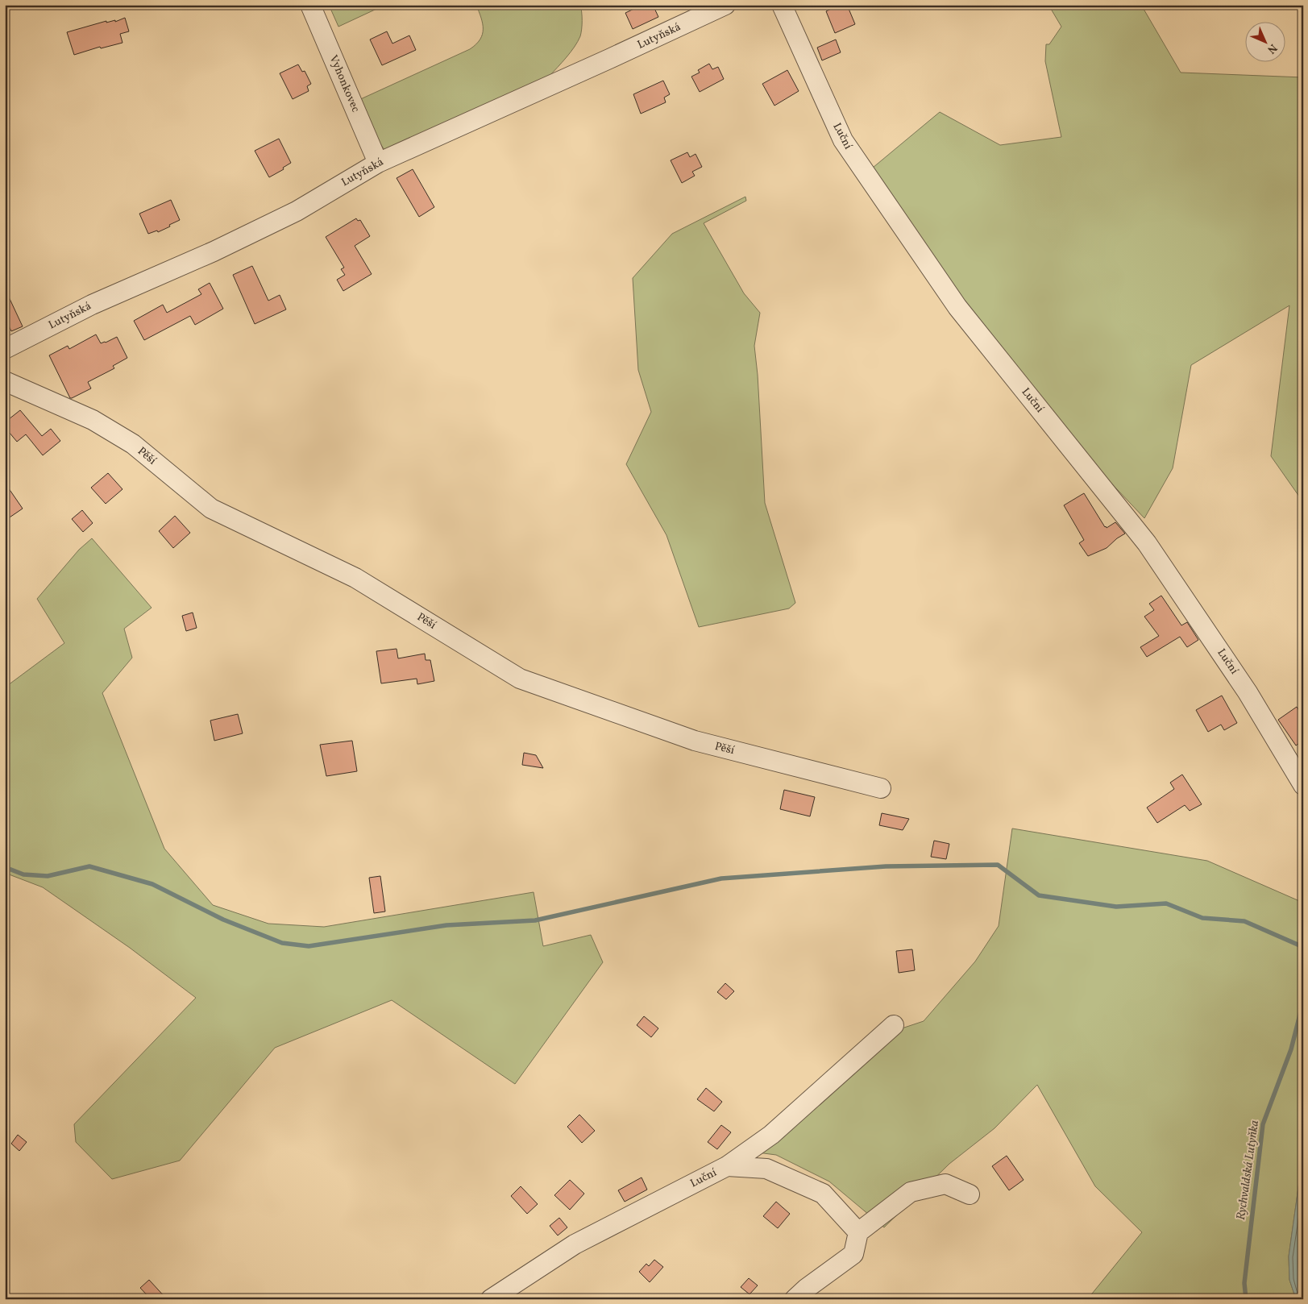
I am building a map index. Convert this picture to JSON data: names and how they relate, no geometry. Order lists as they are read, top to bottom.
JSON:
{
  "streets": {
    "street": [
      "Lutyňská",
      "Vyhonkovec",
      "Luční",
      "Pěší"
    ]
  },
  "crossings": [
    ["Lutyňská", "Vyhonkovec"]
  ],
  "water": ["Rychvaldská Lutyňka"],
  "north": "bottom right"
}
